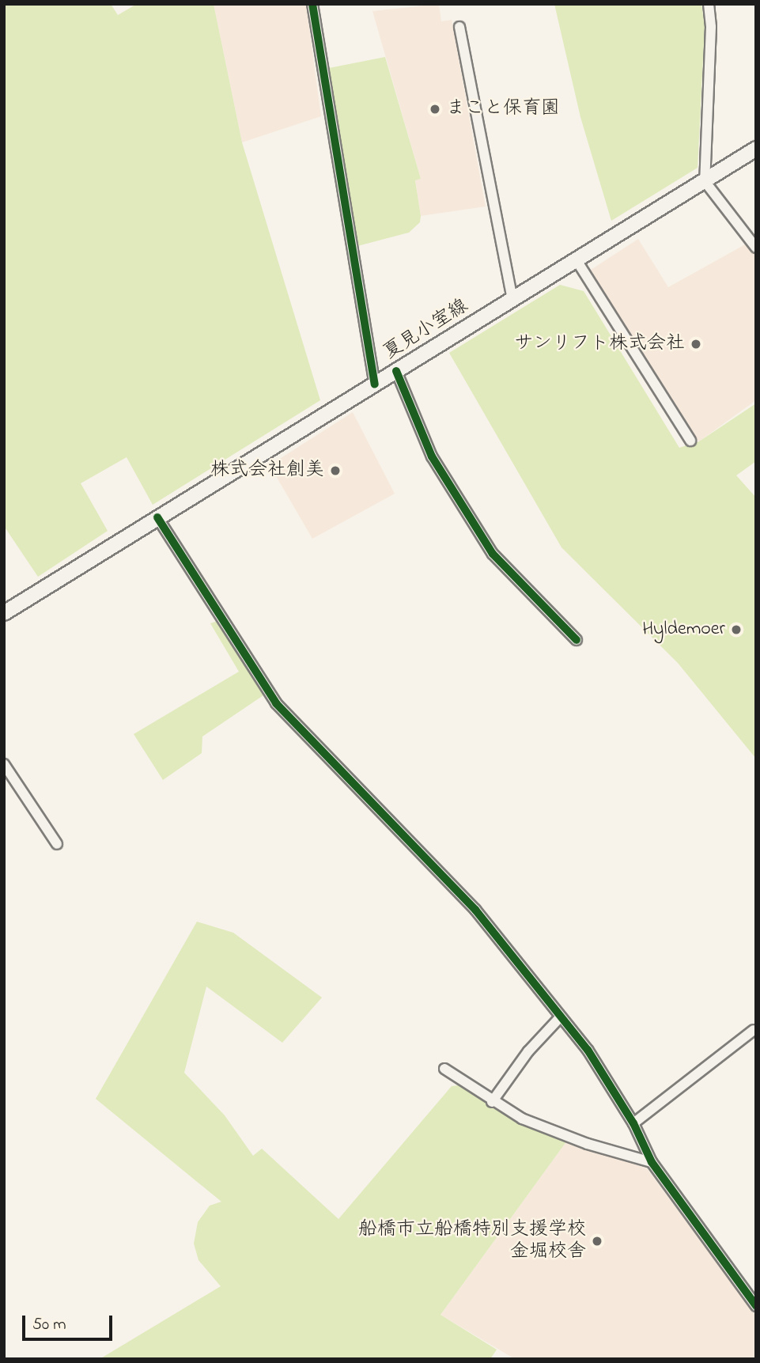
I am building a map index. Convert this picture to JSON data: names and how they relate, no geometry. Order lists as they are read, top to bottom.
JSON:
{
  "streets": {
    "main road": ["夏見小室線"]
  },
  "places": [
    "まこと保育園",
    "サンリフト株式会社",
    "株式会社創美",
    "Hyldemoer",
    "船橋市立船橋特別支援学校 金堀校舎"
  ],
  "scale_bar": "50 m"
}
